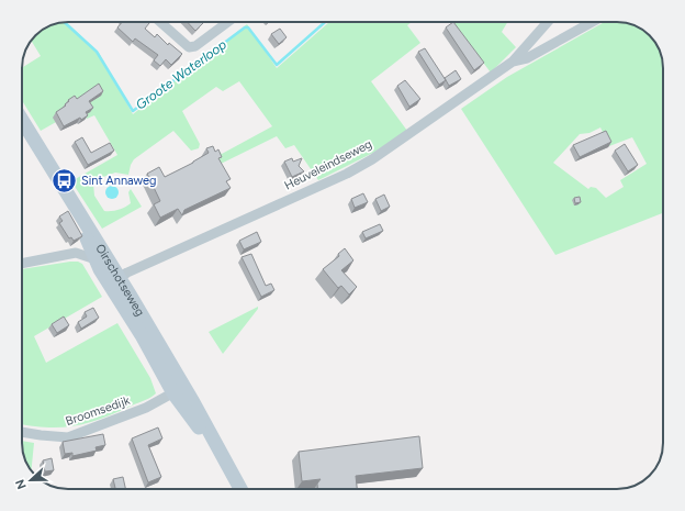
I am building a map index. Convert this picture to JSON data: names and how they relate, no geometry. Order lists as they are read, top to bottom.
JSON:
{
  "streets": {
    "main road": ["Oirschotseweg"],
    "street": ["Heuveleindseweg", "Broomsedijk"]
  },
  "crossings": [
    ["Heuveleindseweg", "Oirschotseweg"],
    ["Oirschotseweg", "Broomsedijk"]
  ],
  "water": ["Groote Waterloop"],
  "places": {
    "bus stop": ["Sint Annaweg"]
  },
  "north": "left"
}
